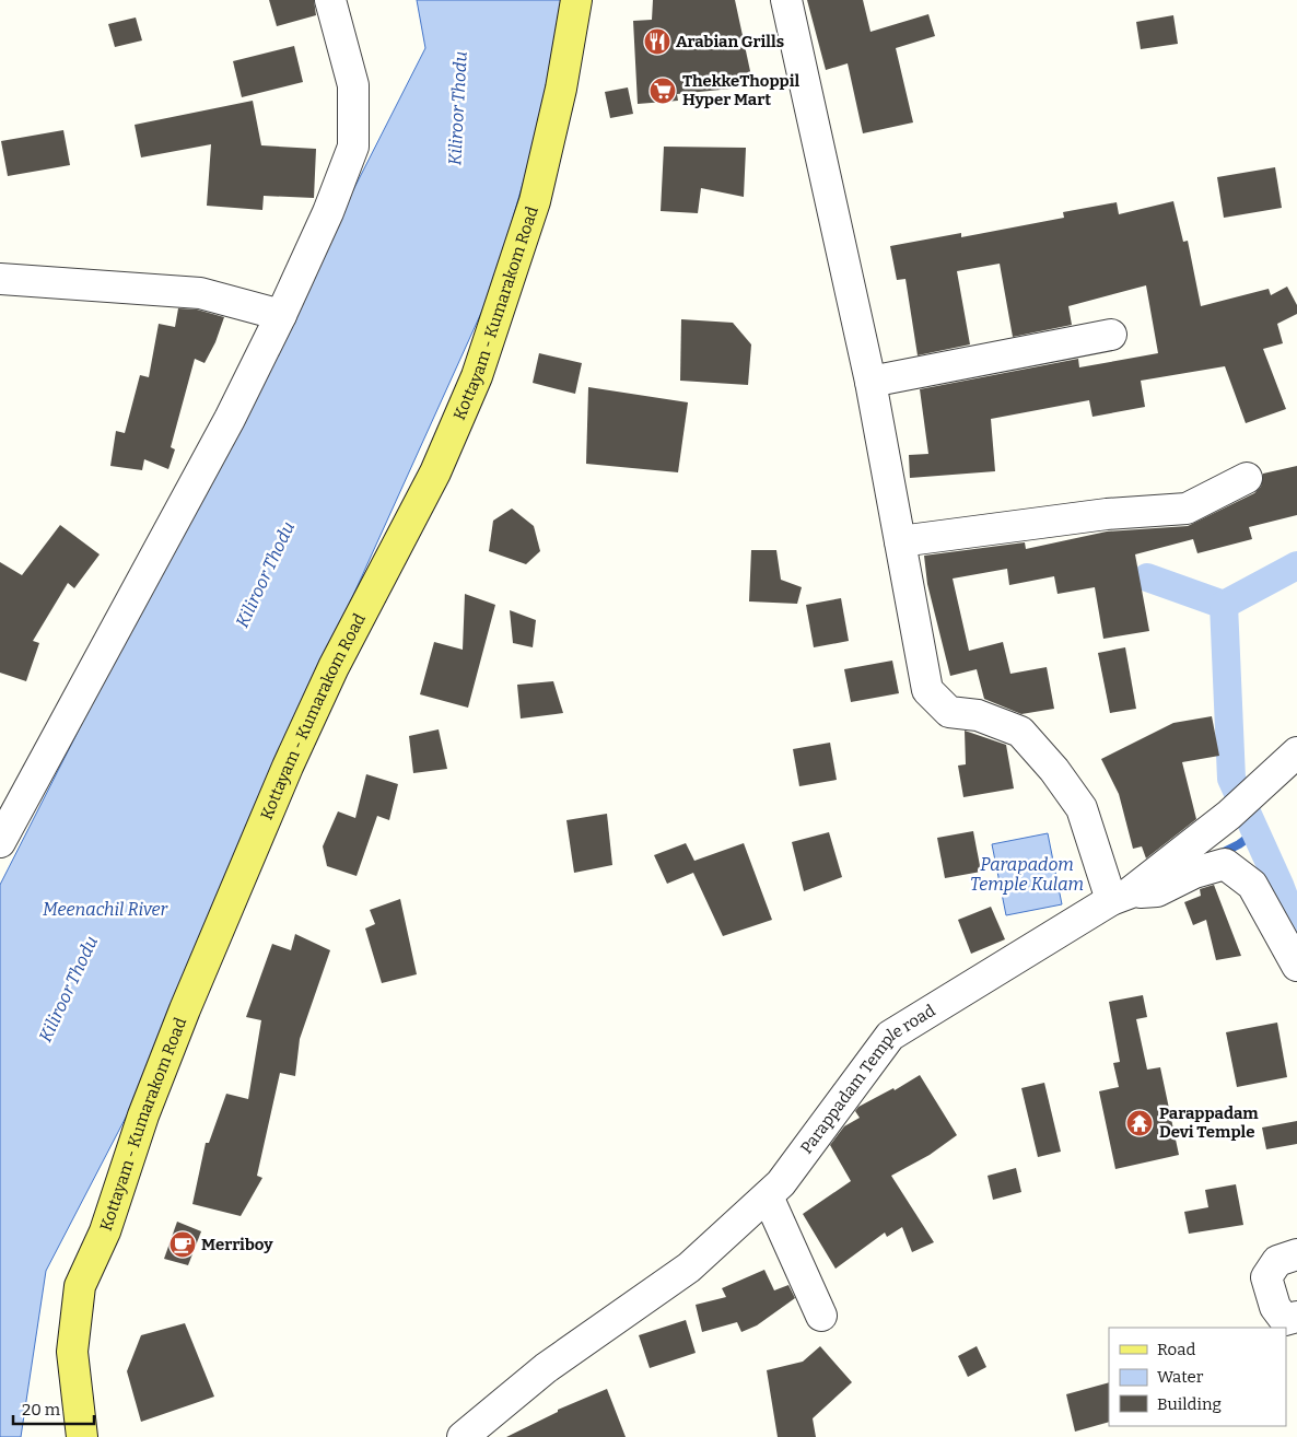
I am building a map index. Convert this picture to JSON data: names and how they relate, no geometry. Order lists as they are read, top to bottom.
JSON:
{
  "streets": {
    "main road": ["Kottayam - Kumarakom Road"],
    "street": ["Parappadam Temple road"]
  },
  "water": ["Kiliroor Thodu", "Parapadom Temple Kulam", "Meenachil River"],
  "places": {
    "restaurant": ["Arabian Grills"],
    "supermarket": ["ThekkeThoppil Hyper Mart"],
    "temple": ["Parappadam Devi Temple"],
    "cafe": ["Merriboy"]
  },
  "legend": ["Road", "Water", "Building"],
  "scale_bar": "20 m"
}
